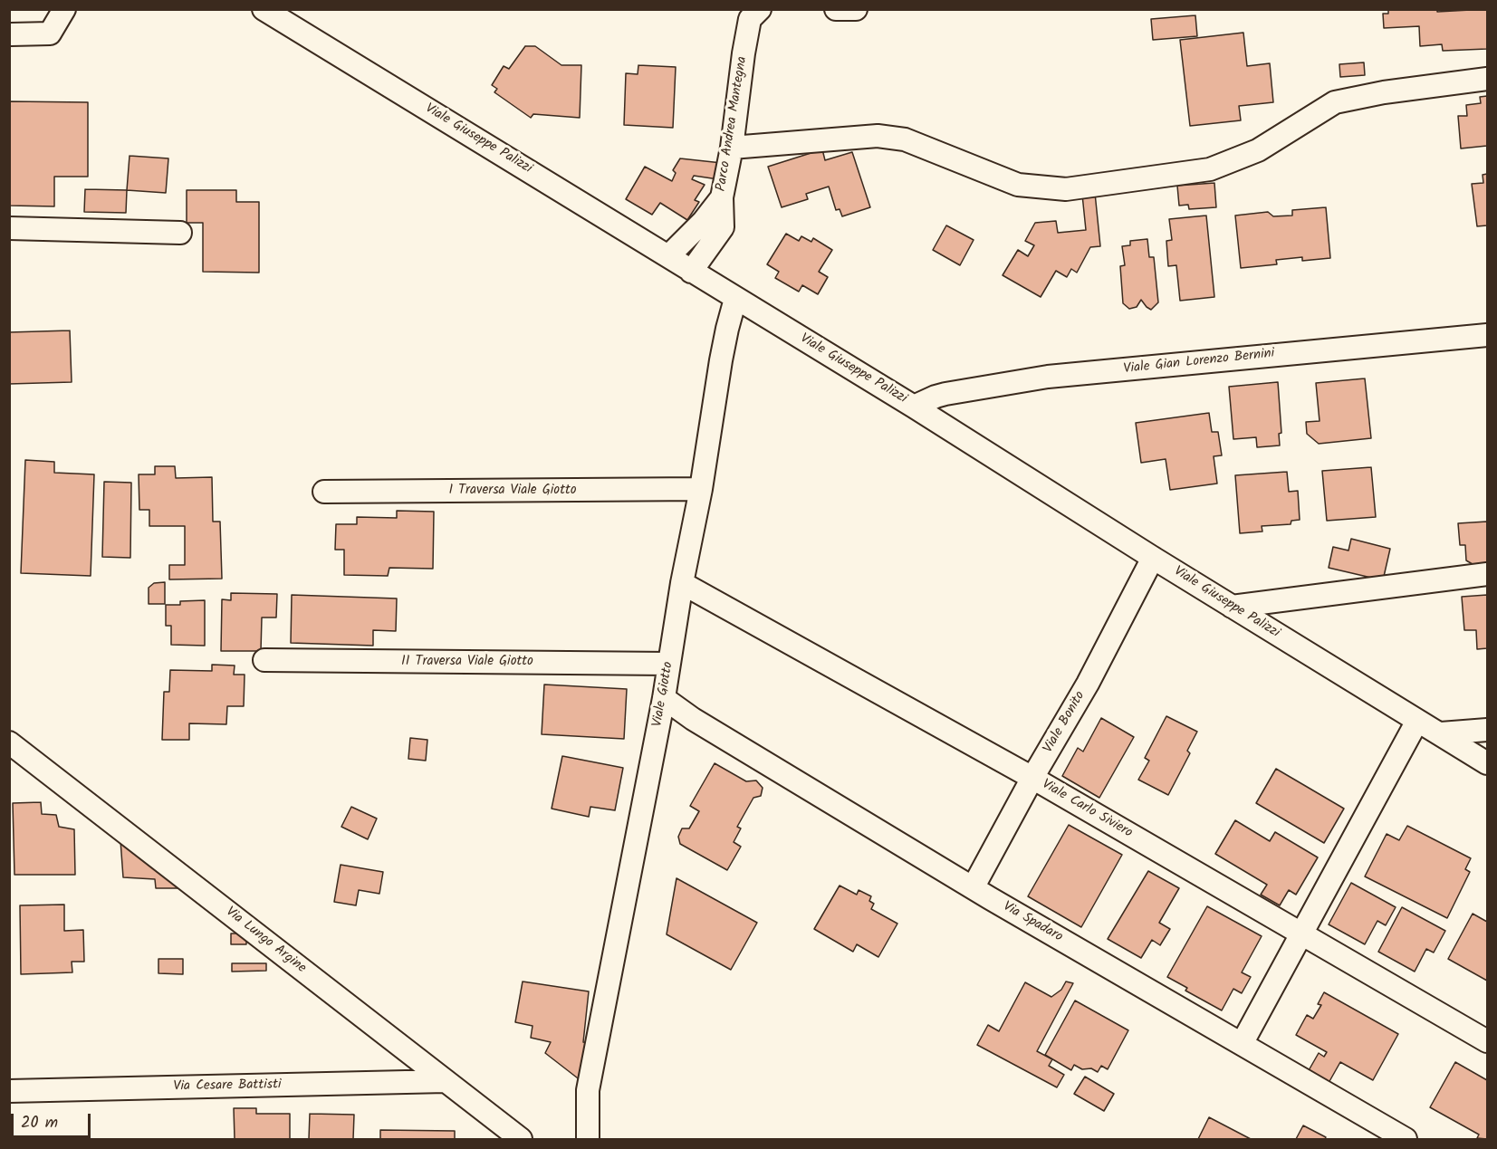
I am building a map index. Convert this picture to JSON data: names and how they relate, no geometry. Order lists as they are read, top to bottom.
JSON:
{
  "streets": {
    "street": [
      "Parco Andrea Mantegna",
      "Viale Giuseppe Palizzi",
      "Viale Gian Lorenzo Bernini",
      "I Traversa Viale Giotto",
      "II Traversa Viale Giotto",
      "Viale Giotto",
      "Viale Bonito",
      "Viale Carlo Siviero",
      "Via Spadaro",
      "Via Lungo Argine",
      "Via Cesare Battisti"
    ]
  },
  "crossings": [
    ["Parco Andrea Mantegna", "Viale Giuseppe Palizzi"],
    ["Viale Giuseppe Palizzi", "Viale Gian Lorenzo Bernini"],
    ["Viale Giuseppe Palizzi", "Viale Giotto"],
    ["Viale Giuseppe Palizzi", "Viale Bonito"],
    ["I Traversa Viale Giotto", "Viale Giotto"],
    ["II Traversa Viale Giotto", "Viale Giotto"],
    ["Viale Giotto", "Viale Carlo Siviero"],
    ["Viale Giotto", "Via Spadaro"],
    ["Viale Bonito", "Viale Carlo Siviero"],
    ["Viale Bonito", "Via Spadaro"],
    ["Via Lungo Argine", "Via Cesare Battisti"]
  ],
  "scale_bar": "20 m"
}
